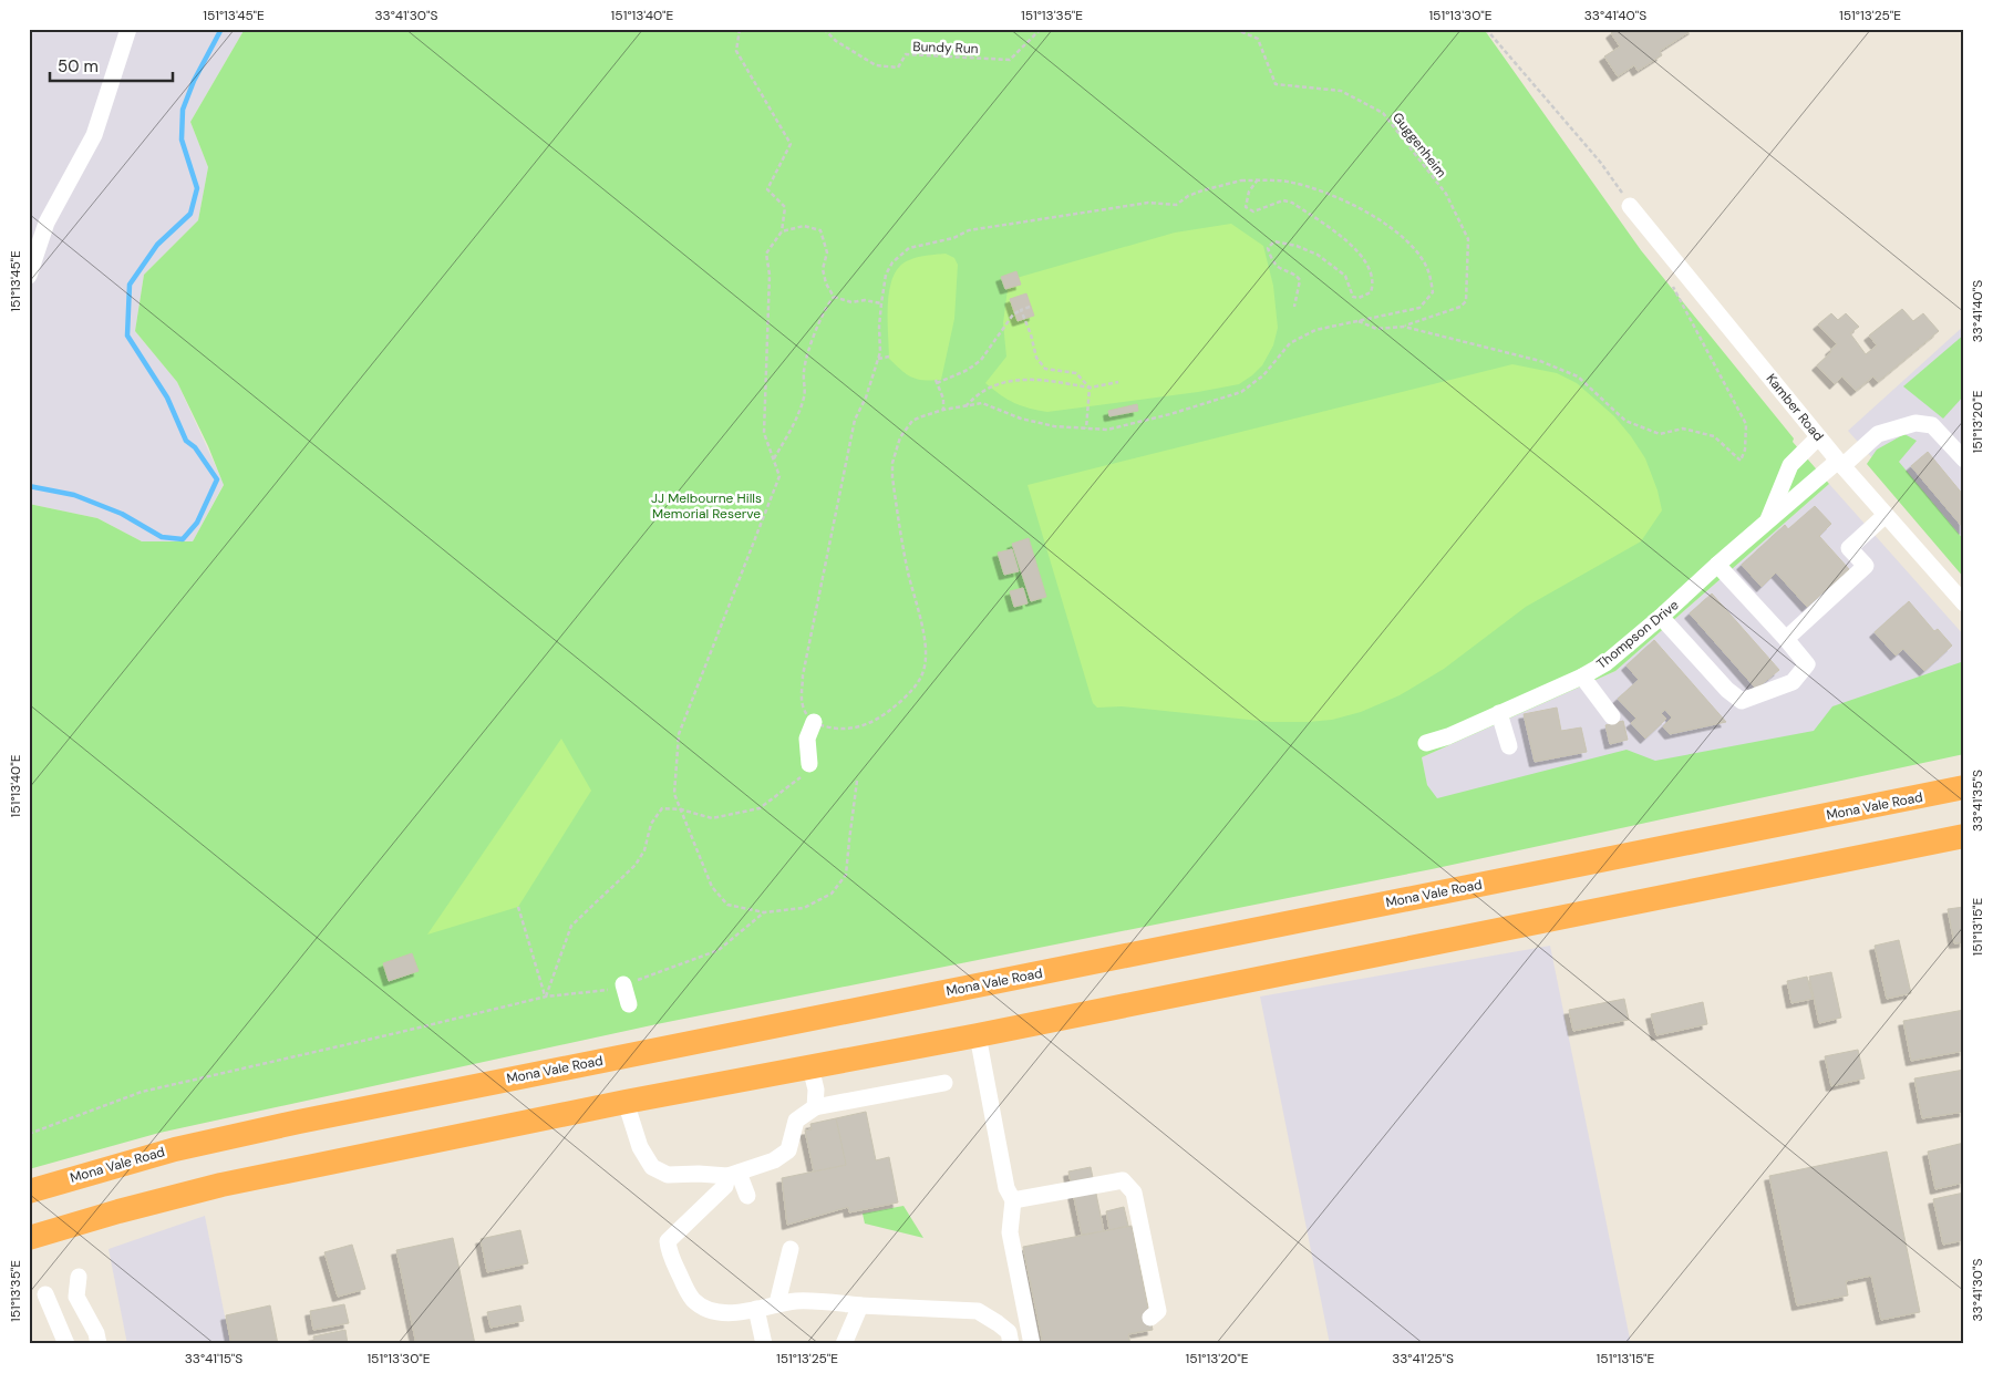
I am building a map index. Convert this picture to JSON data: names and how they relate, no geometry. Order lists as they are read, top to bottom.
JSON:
{
  "streets": {
    "highway": ["Mona Vale Road"],
    "street": ["Kamber Road", "Thompson Drive"],
    "path": ["Bundy Run", "Guggenheim"]
  },
  "crossings": [
    ["Kamber Road", "Thompson Drive"]
  ],
  "parks": ["JJ Melbourne Hills Memorial Reserve"],
  "scale_bar": "50 m",
  "coordinates": [
    "151°13'45\"E",
    "33°41'30\"S",
    "151°13'40\"E",
    "151°13'35\"E",
    "151°13'30\"E",
    "33°41'40\"S",
    "151°13'25\"E",
    "151°13'20\"E",
    "33°41'35\"S",
    "151°13'15\"E",
    "33°41'15\"S",
    "33°41'25\"S"
  ]
}
